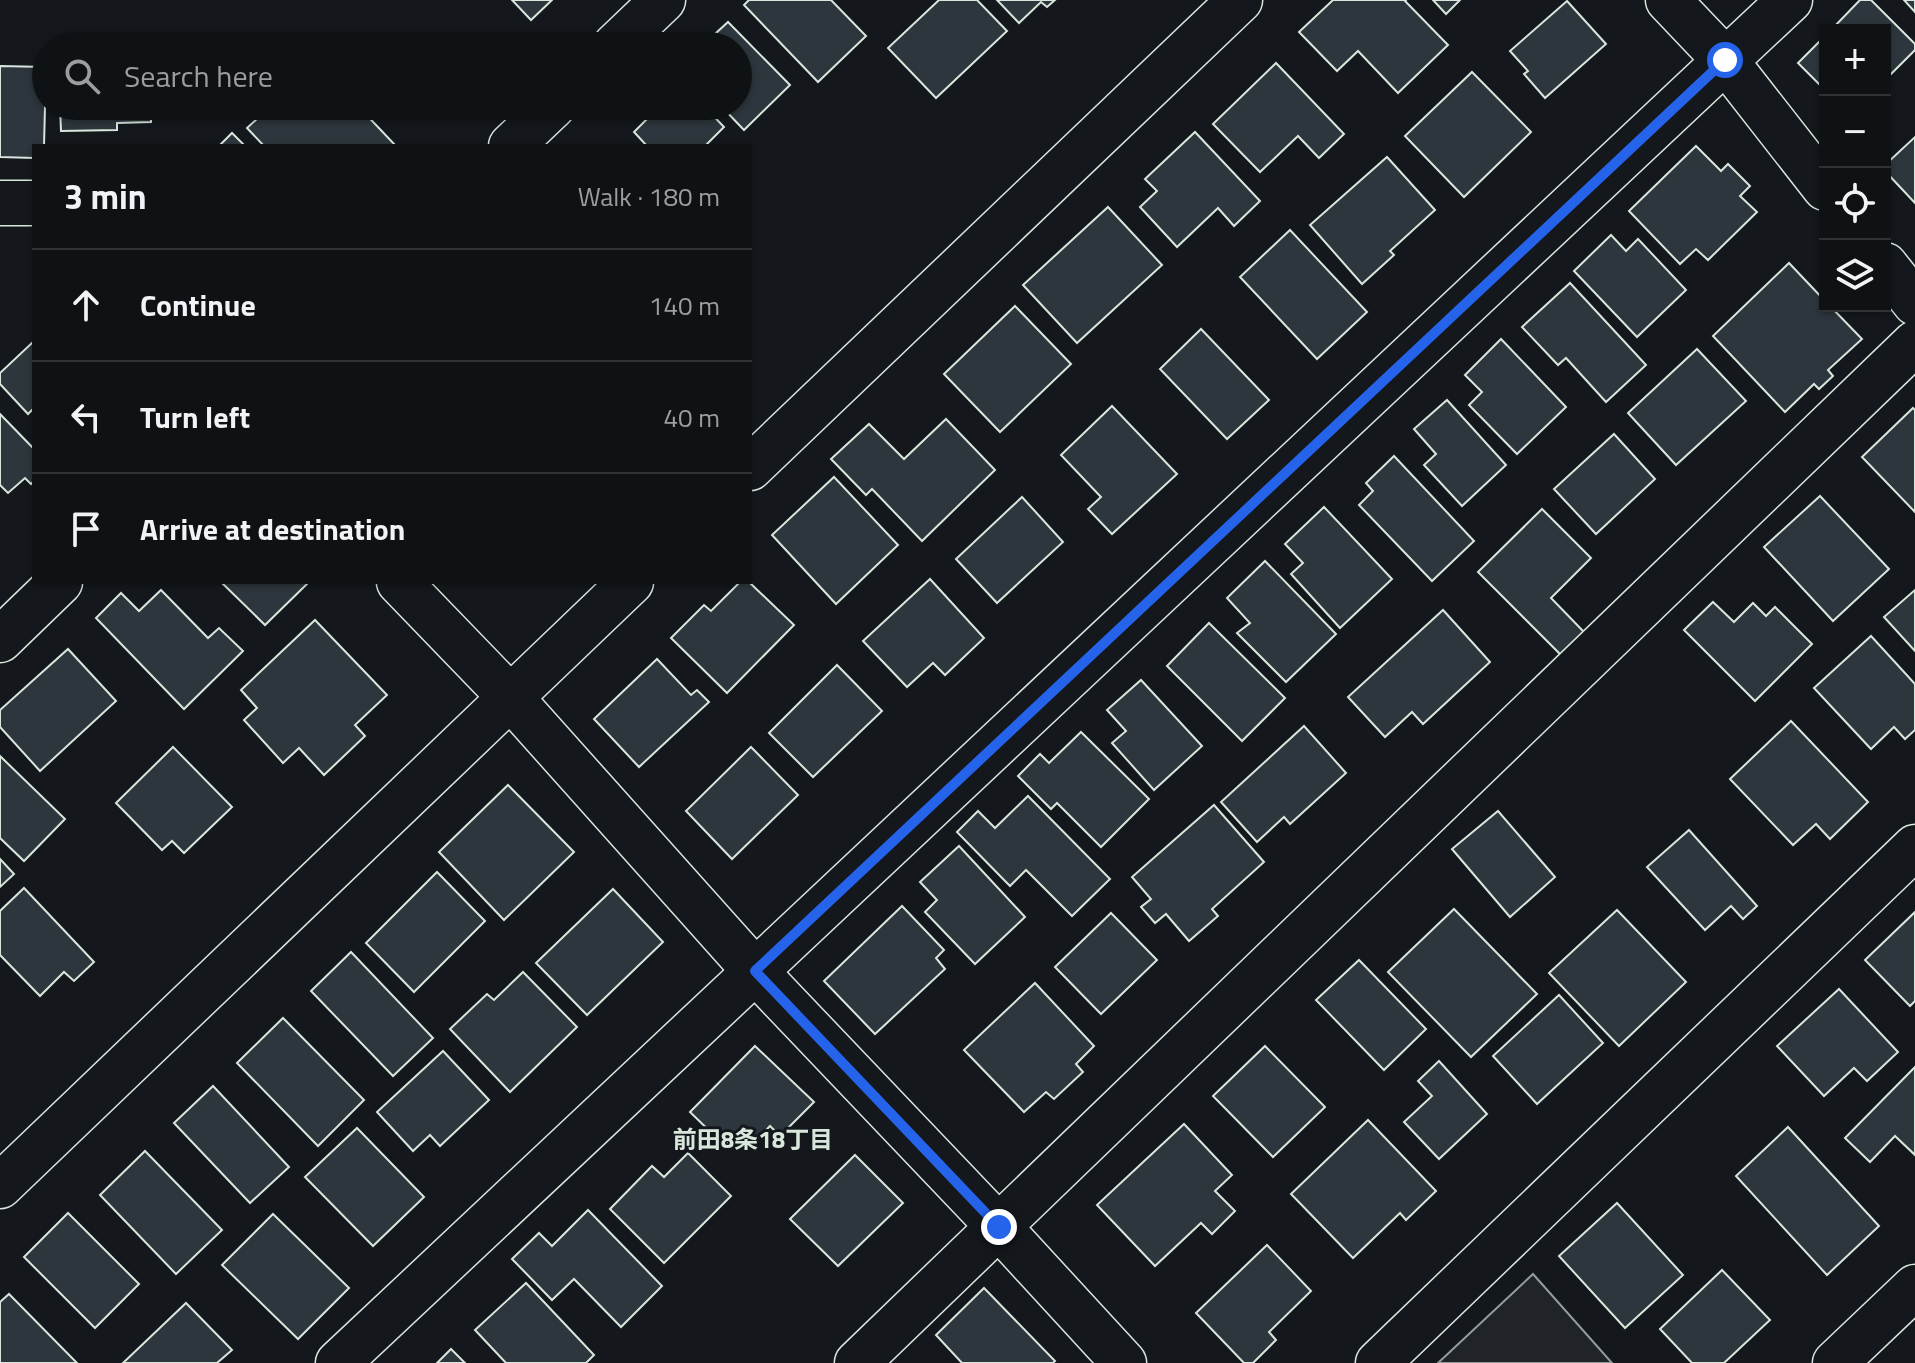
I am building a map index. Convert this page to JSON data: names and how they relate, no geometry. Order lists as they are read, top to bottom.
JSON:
{
  "districts": ["前田8条18丁目"],
  "page": {
    "map_buttons": ["+", "−"],
    "search": "Search here",
    "heading": ["3 min", "Walk · 180 m"],
    "list": [
      ["Continue", "140 m"],
      ["Turn left", "40 m"],
      "Arrive at destination"
    ]
  }
}
